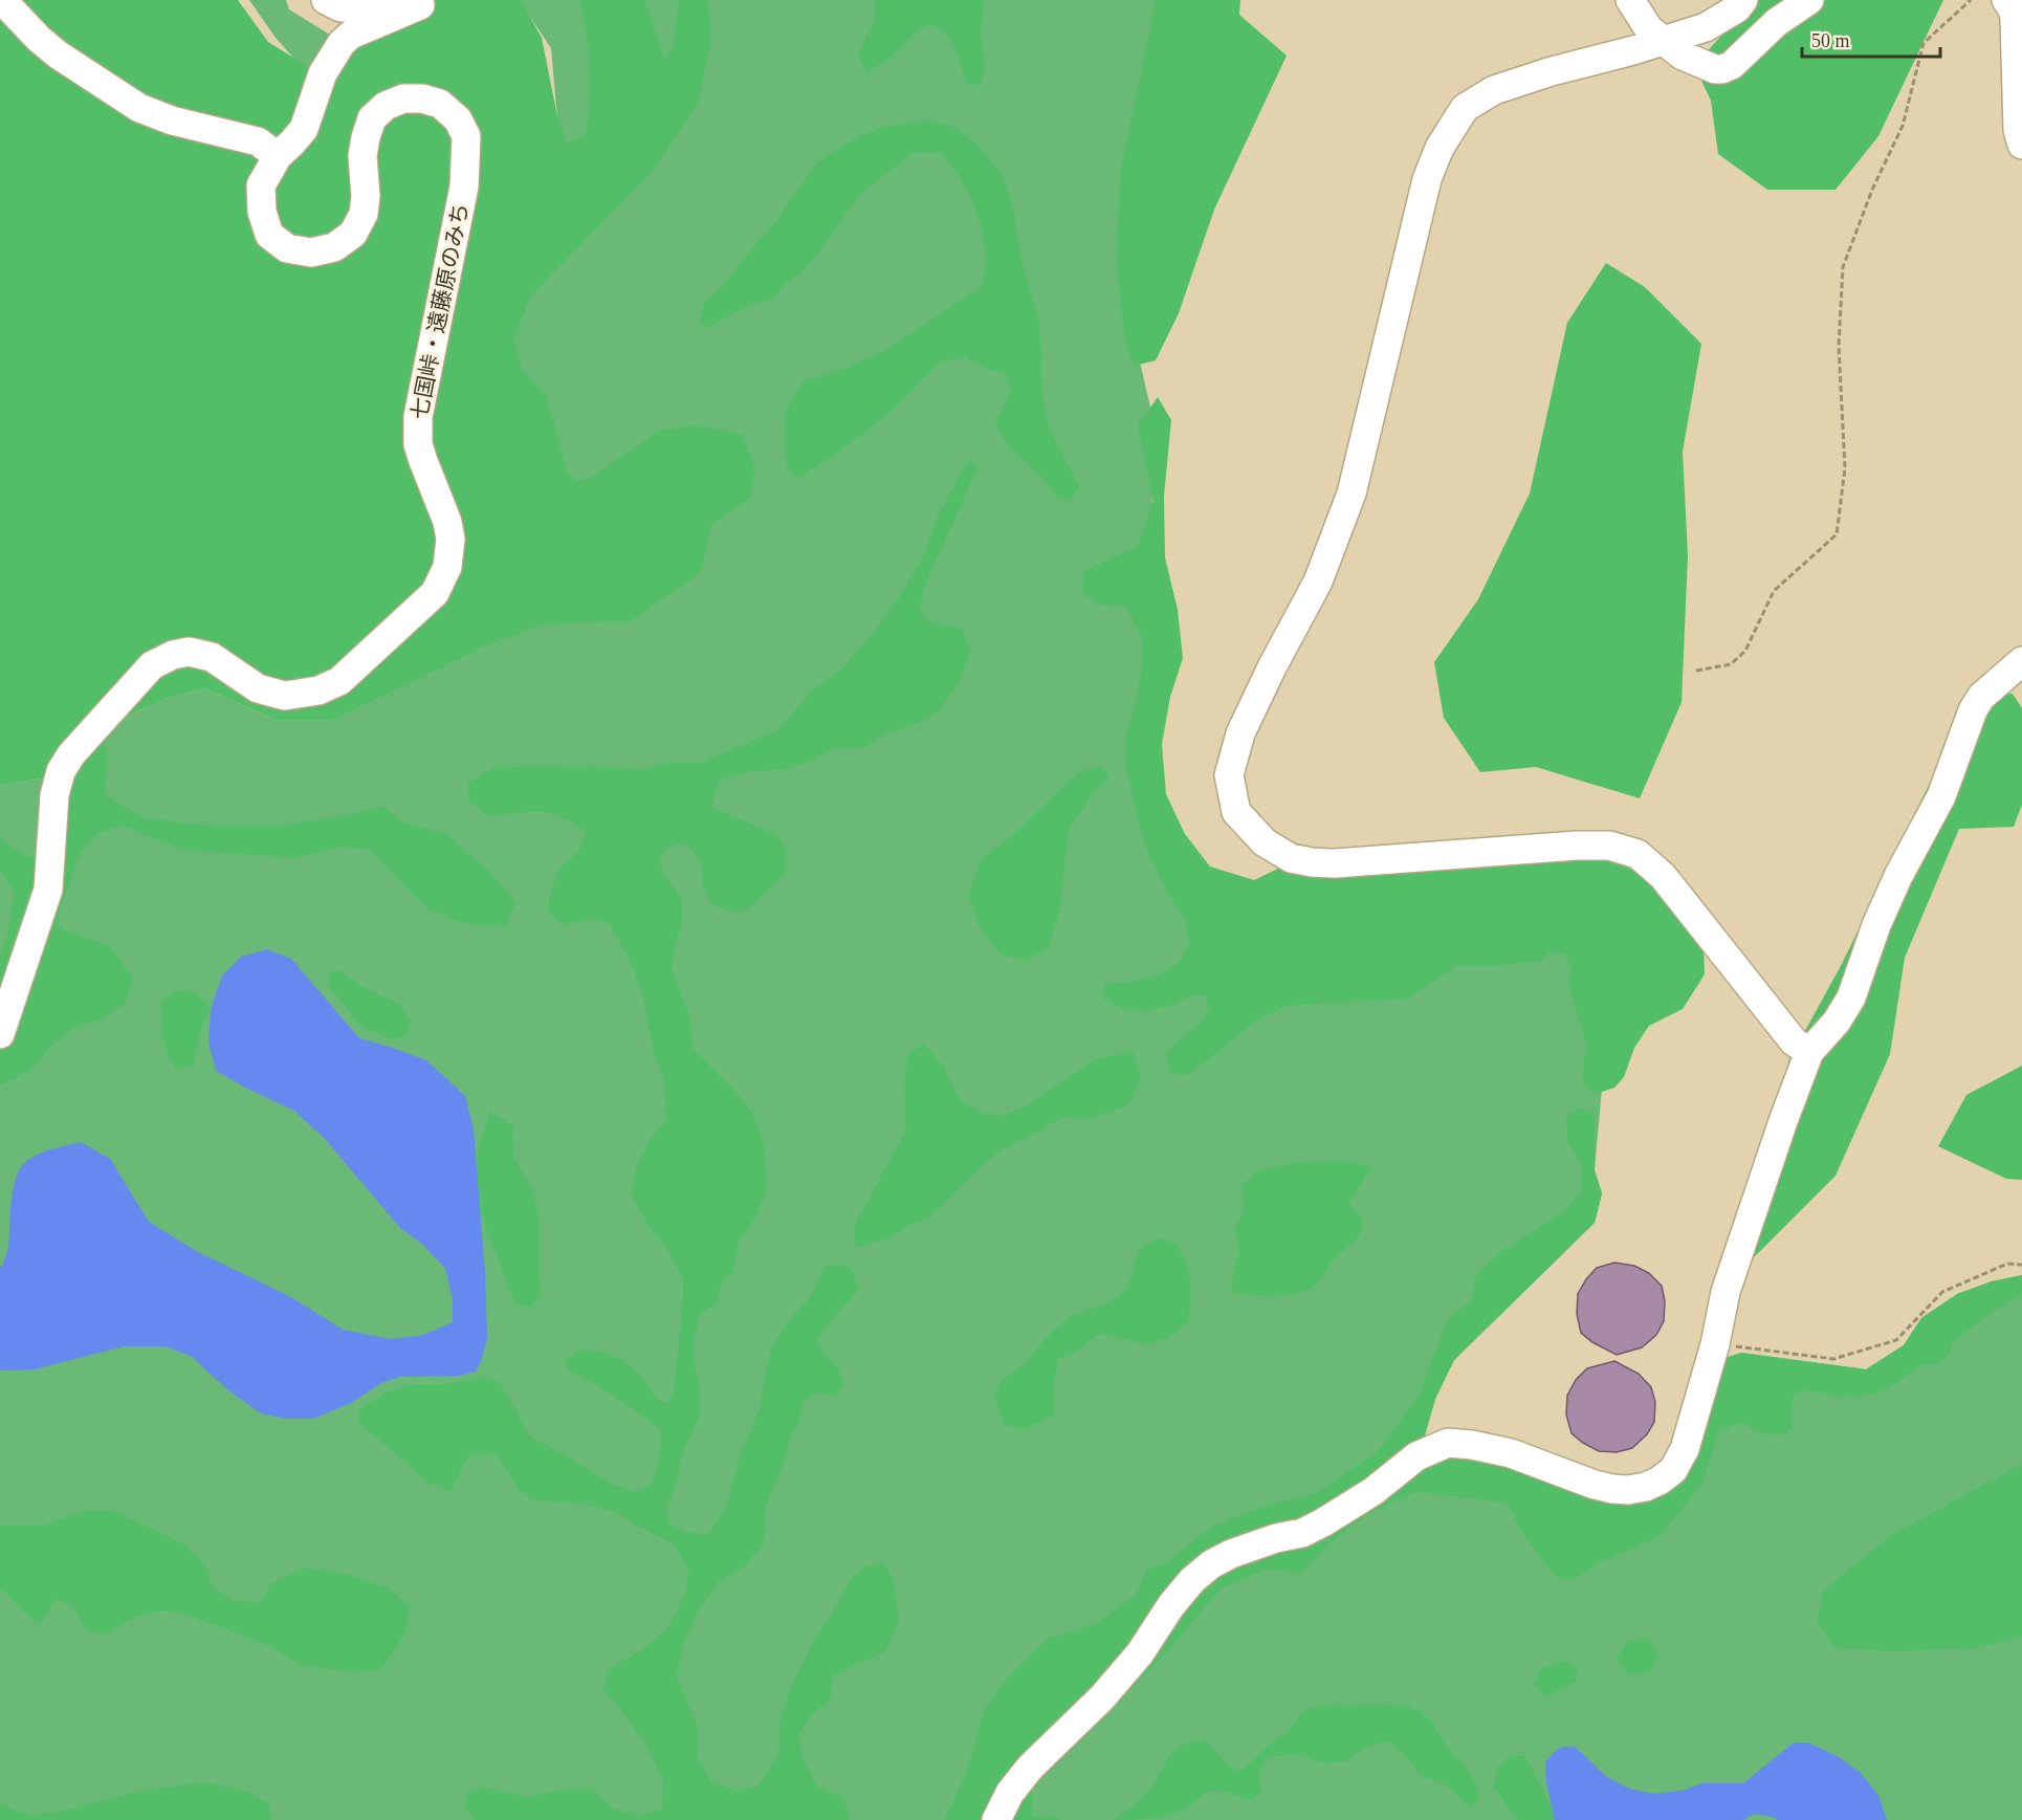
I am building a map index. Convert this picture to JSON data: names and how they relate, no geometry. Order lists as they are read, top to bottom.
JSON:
{
  "streets": {
    "street": ["七国峠・遠藤原のみち"]
  },
  "scale_bar": "50 m"
}
